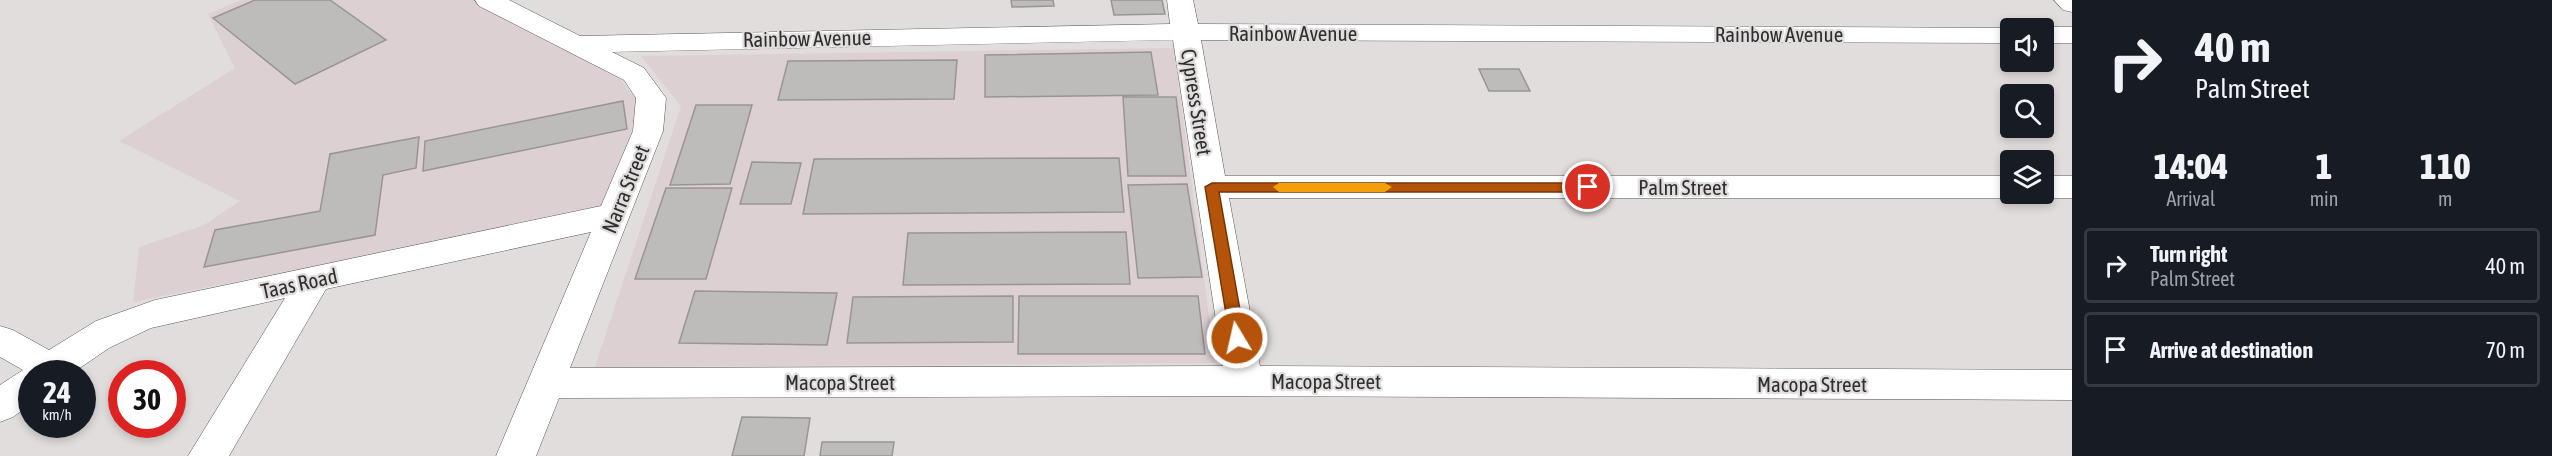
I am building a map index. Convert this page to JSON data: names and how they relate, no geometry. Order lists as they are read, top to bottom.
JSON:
{
  "streets": {
    "street": [
      "Rainbow Avenue",
      "Cypress Street",
      "Palm Street",
      "Narra Street",
      "Taas Road",
      "Macopa Street"
    ]
  },
  "crossings": [
    ["Rainbow Avenue", "Cypress Street"],
    ["Rainbow Avenue", "Narra Street"],
    ["Cypress Street", "Palm Street"],
    ["Cypress Street", "Macopa Street"],
    ["Narra Street", "Taas Road"],
    ["Narra Street", "Macopa Street"]
  ],
  "page": {
    "turn": ["40 m", "Palm Street"],
    "eta": [
      "14:04",
      "Arrival",
      "1",
      "min",
      "110",
      "m"
    ],
    "list": [
      {
        "name": "Turn right",
        "note": "Palm Street",
        "value": "40 m"
      },
      {
        "name": "Arrive at destination",
        "value": "70 m"
      }
    ],
    "speed": "24 km/h",
    "limit": "30"
  }
}
